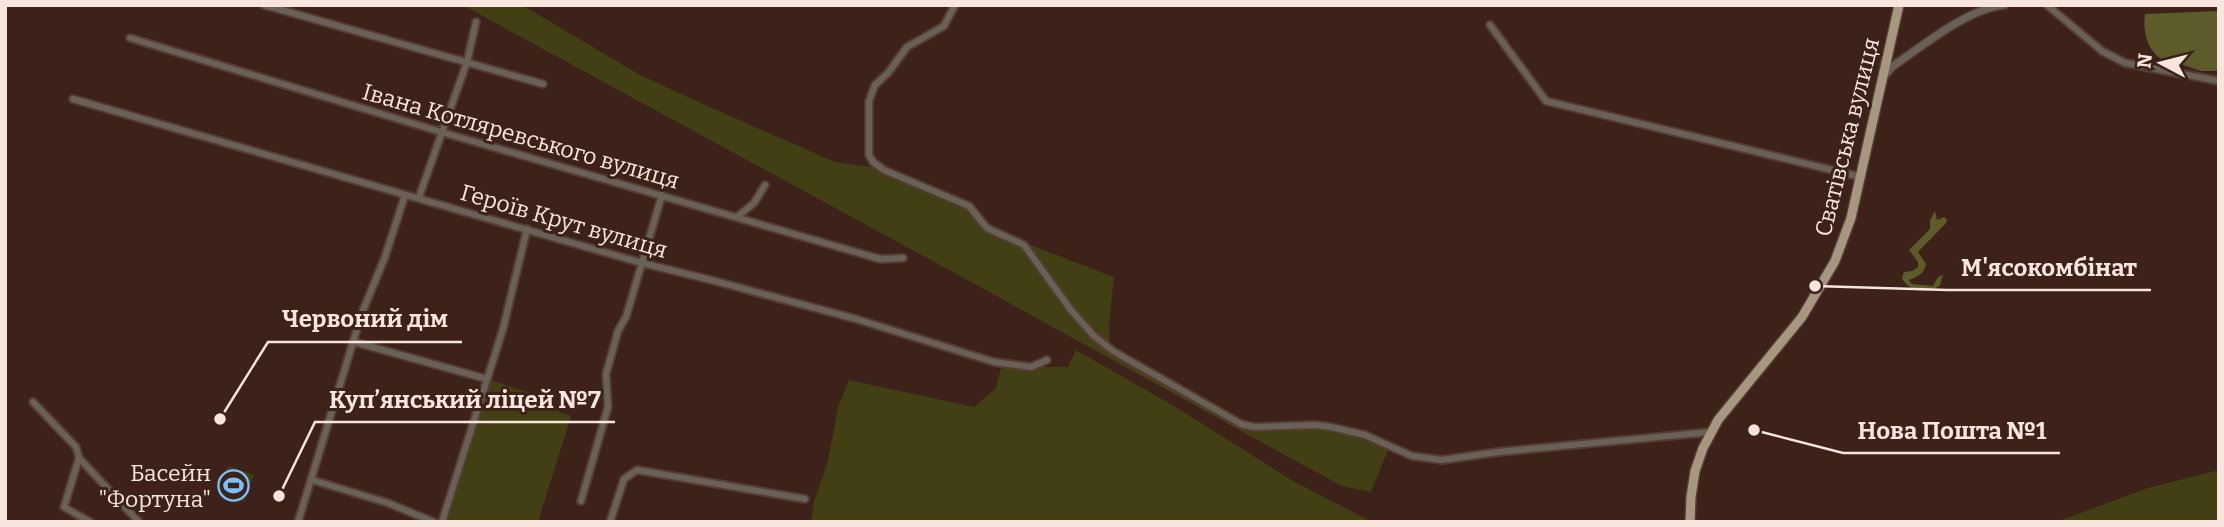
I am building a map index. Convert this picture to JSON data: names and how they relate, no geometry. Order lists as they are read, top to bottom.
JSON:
{
  "streets": {
    "main road": ["Сватівська вулиця"],
    "street": ["Івана Котляревського вулиця", "Героїв Крут вулиця"]
  },
  "places": {
    "other": [
      "М'ясокомбінат",
      "Червоний дім",
      "Нова Пошта №1",
      "Купʼянський ліцей №7"
    ],
    "sports": ["Басейн \"Фортуна\""]
  },
  "north": "left"
}
